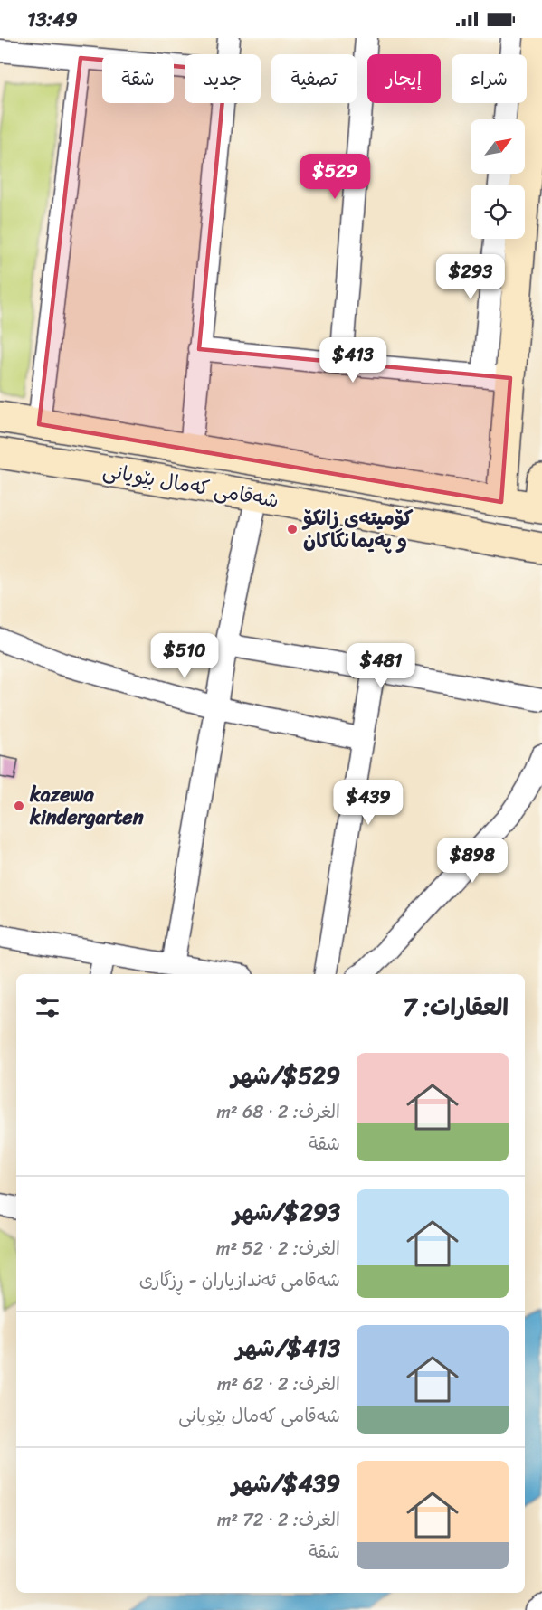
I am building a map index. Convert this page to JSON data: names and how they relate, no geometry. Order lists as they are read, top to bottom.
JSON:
{
  "streets": {
    "main road": ["شەقامی کەمال بێویانی"]
  },
  "places": ["کۆمیتەی زانکۆ و پەیمانگاکان", "kazewa kindergarten"],
  "north": "top right",
  "page": {
    "status": "13:49",
    "chip": [
      "شراء",
      "إيجار",
      "تصفية",
      "جديد",
      "شقة"
    ],
    "price": [
      "$529",
      "$293",
      "$413",
      "$510",
      "$481",
      "$439",
      "$898"
    ],
    "heading": "العقارات: 7",
    "list": [
      {
        "name": "$529/شهر",
        "note": "الغرف: 2 · 68 m² · شقة"
      },
      {
        "name": "$293/شهر",
        "note": "الغرف: 2 · 52 m² · شەقامی ئەندازیاران - ڕزگاری"
      },
      {
        "name": "$413/شهر",
        "note": "الغرف: 2 · 62 m² · شەقامی کەمال بێویانی"
      },
      {
        "name": "$439/شهر",
        "note": "الغرف: 2 · 72 m² · شقة"
      }
    ]
  }
}
